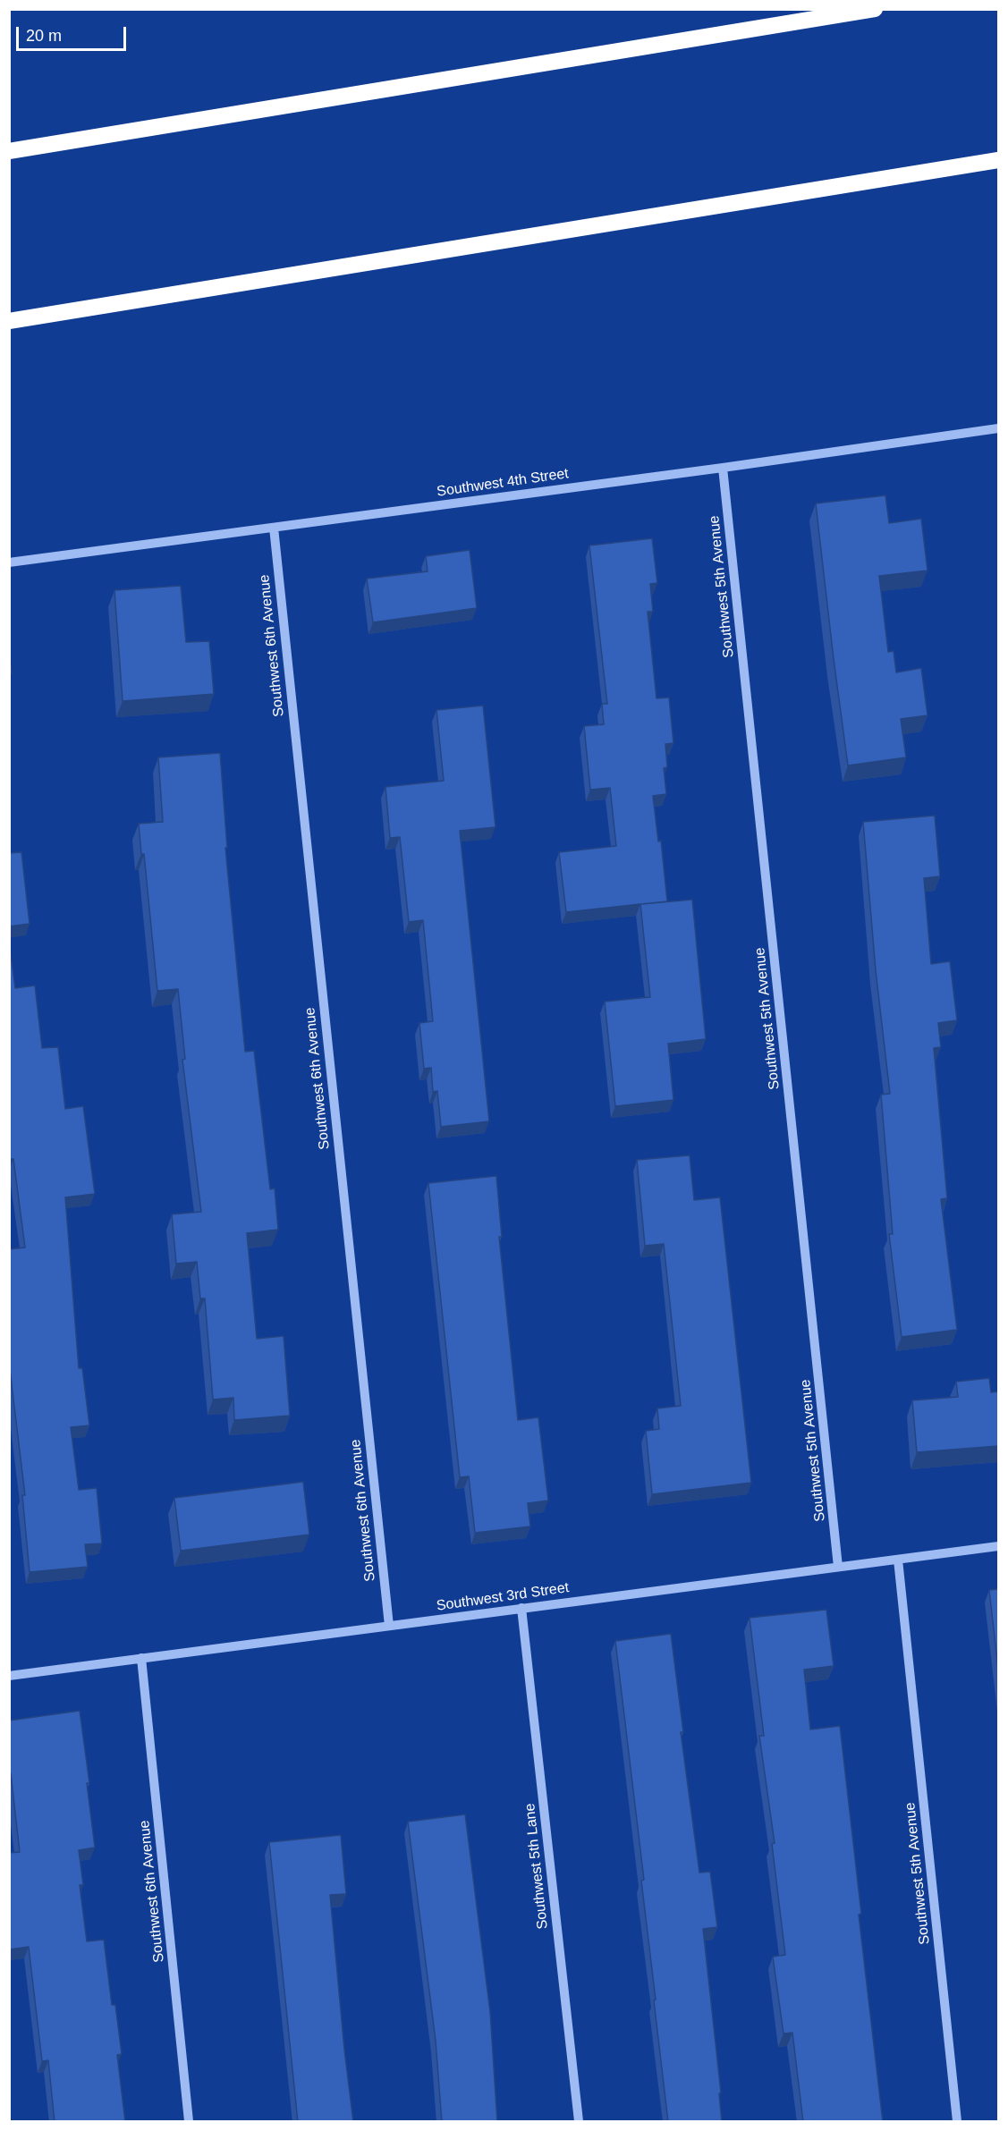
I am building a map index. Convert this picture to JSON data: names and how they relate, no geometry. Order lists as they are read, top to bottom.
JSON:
{
  "streets": {
    "street": [
      "Southwest 4th Street",
      "Southwest 5th Avenue",
      "Southwest 6th Avenue",
      "Southwest 3rd Street",
      "Southwest 5th Lane"
    ]
  },
  "crossings": [
    ["Southwest 4th Street", "Southwest 5th Avenue"],
    ["Southwest 4th Street", "Southwest 6th Avenue"],
    ["Southwest 5th Avenue", "Southwest 3rd Street"],
    ["Southwest 6th Avenue", "Southwest 3rd Street"],
    ["Southwest 3rd Street", "Southwest 5th Lane"]
  ],
  "scale_bar": "20 m"
}
